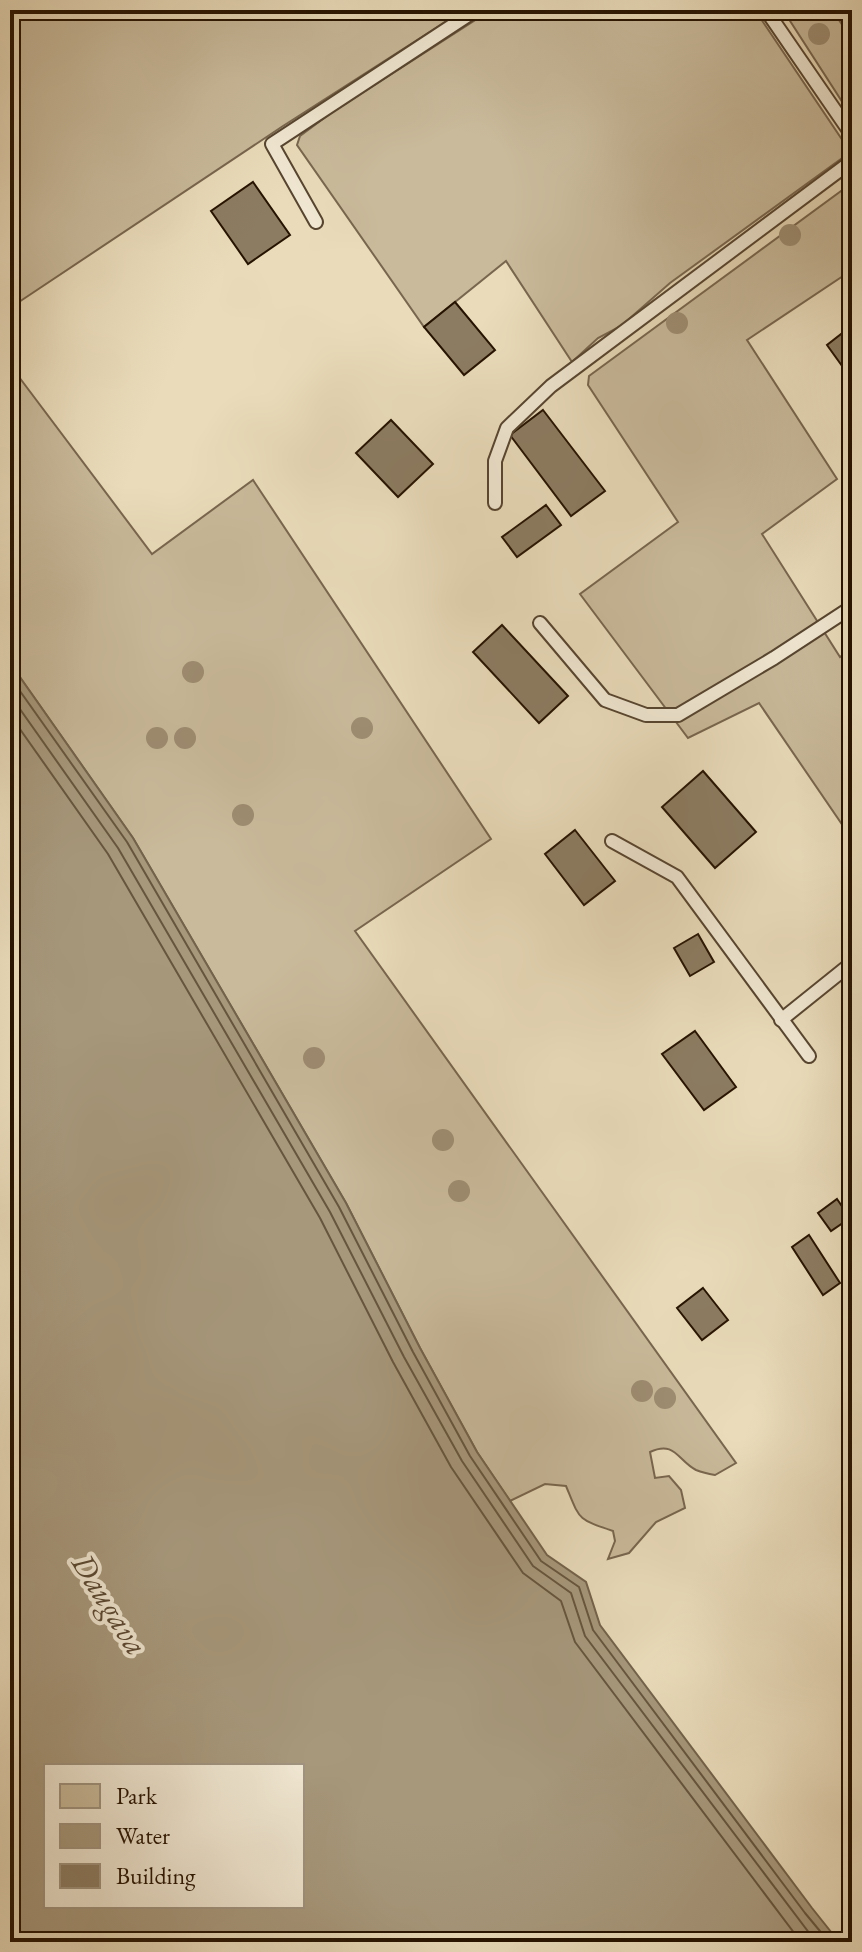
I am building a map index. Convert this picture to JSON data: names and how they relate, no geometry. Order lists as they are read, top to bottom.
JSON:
{
  "water": ["Daugava"],
  "legend": ["Park", "Water", "Building"]
}
